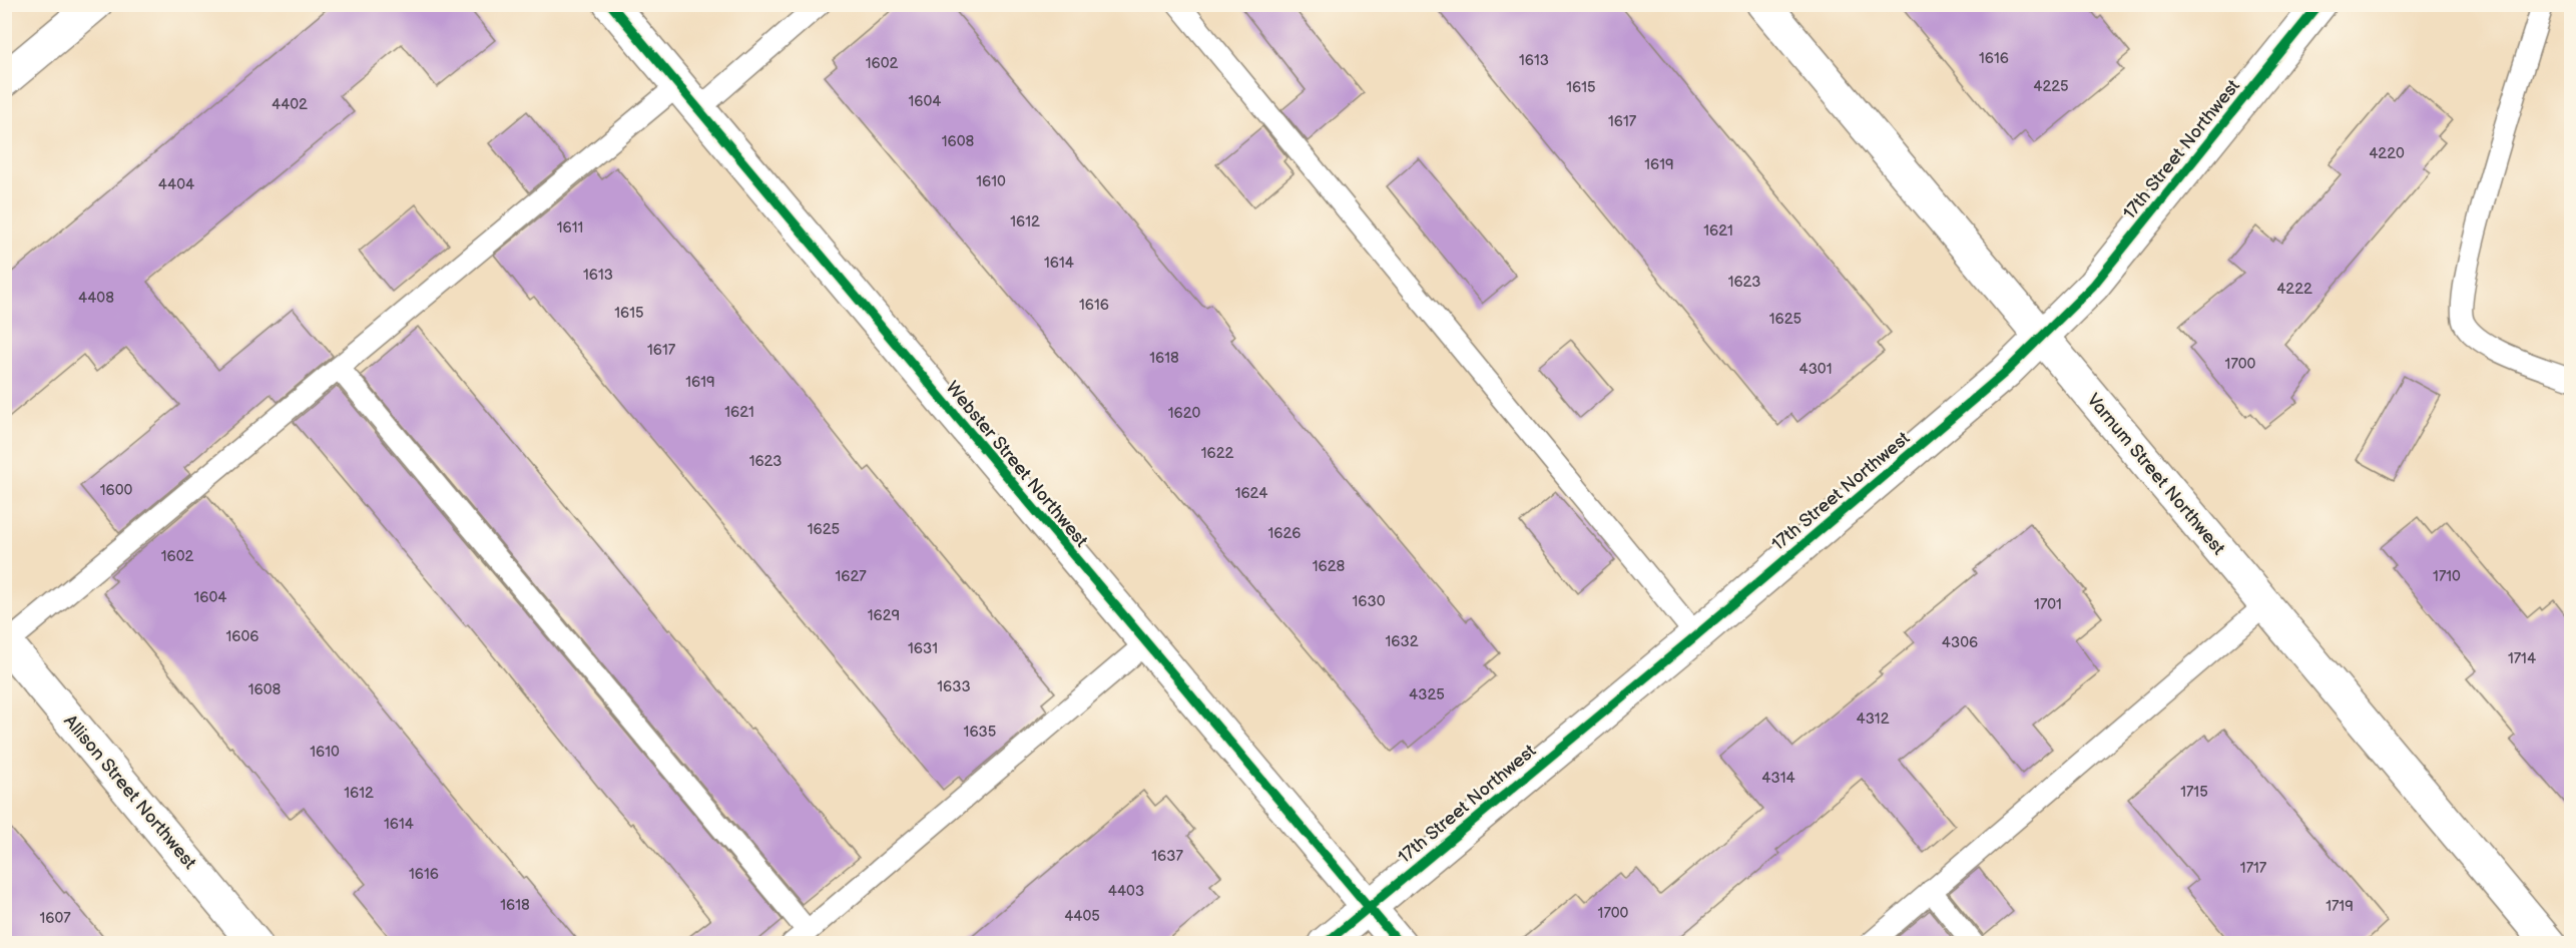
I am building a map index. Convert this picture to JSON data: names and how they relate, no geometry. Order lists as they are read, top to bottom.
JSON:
{
  "streets": {
    "street": [
      "17th Street Northwest",
      "Webster Street Northwest",
      "Varnum Street Northwest",
      "Allison Street Northwest"
    ]
  },
  "crossings": [
    ["17th Street Northwest", "Webster Street Northwest"],
    ["17th Street Northwest", "Varnum Street Northwest"]
  ],
  "house_numbers": [
    "1616",
    "1613",
    "1602",
    "4225",
    "1615",
    "1604",
    "4402",
    "1617",
    "1608",
    "4220",
    "1619",
    "1610",
    "4404",
    "1612",
    "1611",
    "1621",
    "1614",
    "1613",
    "1623",
    "4222",
    "4408",
    "1616",
    "1615",
    "1625",
    "1617",
    "1618",
    "1700",
    "4301",
    "1619",
    "1621",
    "1620",
    "1622",
    "1623",
    "1600",
    "1624",
    "1625",
    "1626",
    "1602",
    "1628",
    "1627",
    "1710",
    "1604",
    "1630",
    "1701",
    "1629",
    "1606",
    "1632",
    "4306",
    "1631",
    "1714",
    "1633",
    "1608",
    "4325",
    "4312",
    "1635",
    "1610",
    "4314",
    "1715",
    "1612",
    "1614",
    "1637",
    "1717",
    "1616",
    "4403",
    "1618",
    "1719",
    "1700",
    "4405",
    "1607"
  ]
}
